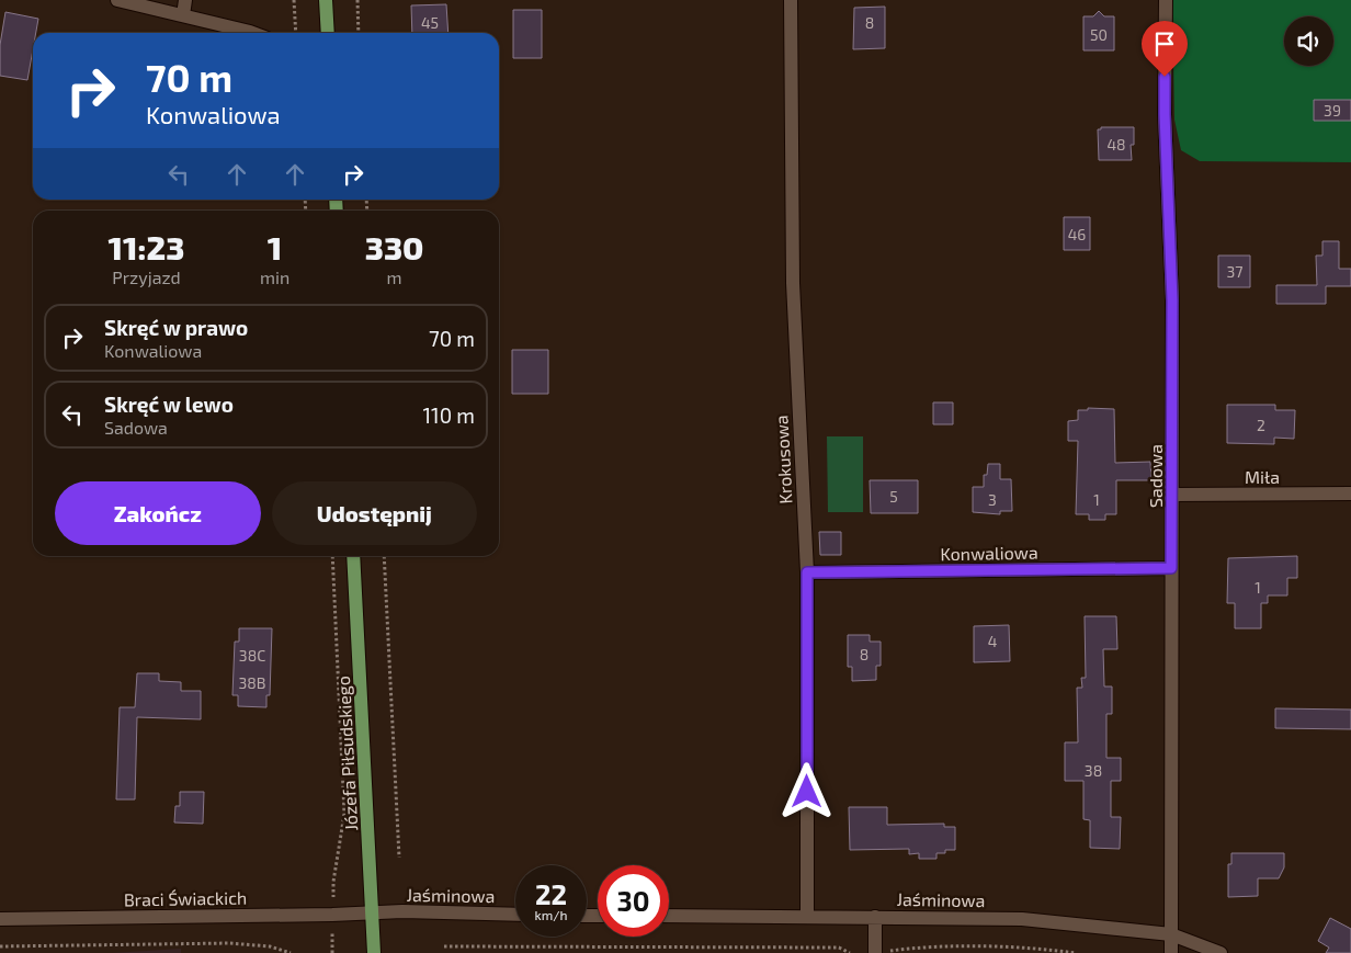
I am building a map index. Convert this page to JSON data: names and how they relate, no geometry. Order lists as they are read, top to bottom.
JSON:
{
  "streets": {
    "main road": ["Józefa Piłsudskiego"],
    "street": [
      "Krokusowa",
      "Sadowa",
      "Miła",
      "Konwaliowa",
      "Jaśminowa",
      "Braci Świackich"
    ]
  },
  "crossings": [
    ["Krokusowa", "Konwaliowa"],
    ["Krokusowa", "Jaśminowa"],
    ["Sadowa", "Miła"],
    ["Sadowa", "Konwaliowa"],
    ["Sadowa", "Jaśminowa"],
    ["Józefa Piłsudskiego", "Jaśminowa"],
    ["Józefa Piłsudskiego", "Braci Świackich"],
    ["Jaśminowa", "Braci Świackich"]
  ],
  "house_numbers": [
    "45",
    "8",
    "50",
    "39",
    "48",
    "46",
    "37",
    "2",
    "5",
    "3",
    "1",
    "1",
    "4",
    "8",
    "38C",
    "38B",
    "38"
  ],
  "page": {
    "turn": ["70 m", "Konwaliowa"],
    "eta": [
      "11:23",
      "Przyjazd",
      "1",
      "min",
      "330",
      "m"
    ],
    "list": [
      {
        "name": "Skręć w prawo",
        "note": "Konwaliowa",
        "value": "70 m"
      },
      {
        "name": "Skręć w lewo",
        "note": "Sadowa",
        "value": "110 m"
      }
    ],
    "buttons": ["Zakończ", "Udostępnij"],
    "speed": "22 km/h",
    "limit": "30"
  }
}
